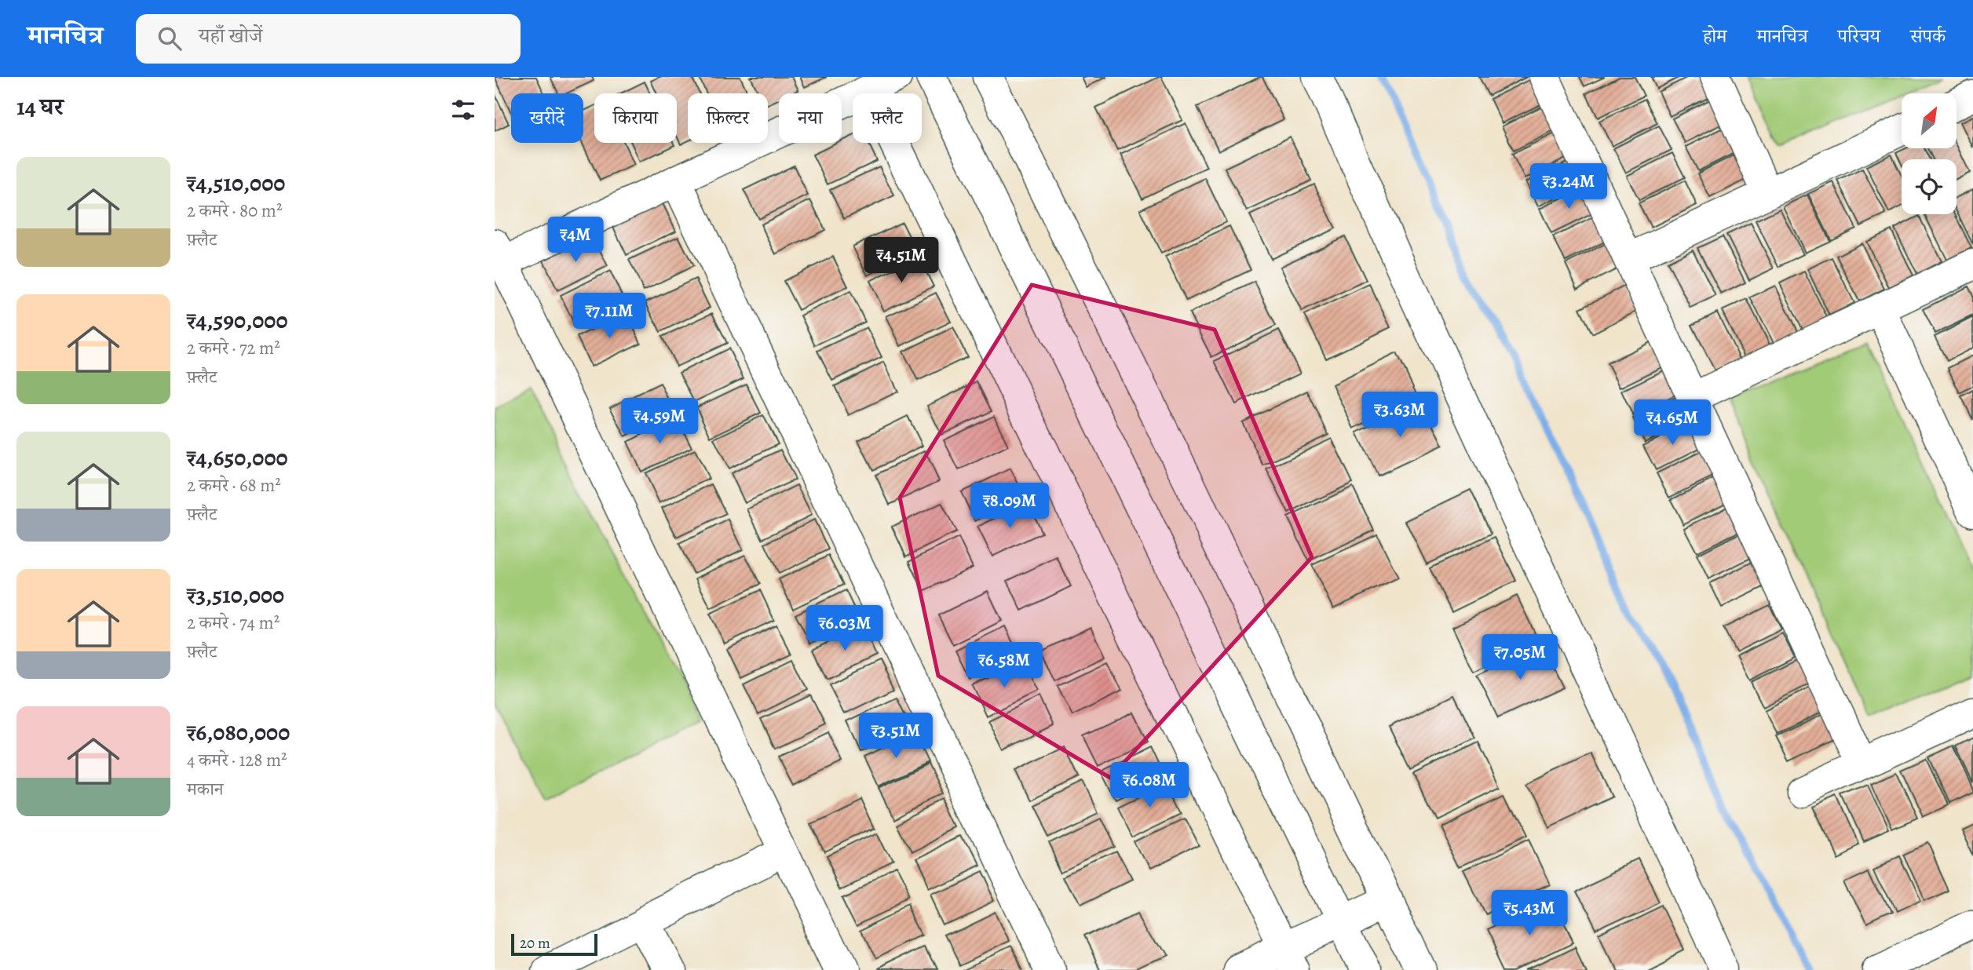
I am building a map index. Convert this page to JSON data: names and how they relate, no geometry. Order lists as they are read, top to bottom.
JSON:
{
  "scale_bar": "20 m",
  "north": "top right",
  "page": {
    "header": "मानचित्र",
    "search": "यहाँ खोजें",
    "nav": [
      "होम",
      "मानचित्र",
      "परिचय",
      "संपर्क"
    ],
    "heading": "14 घर",
    "chip": [
      "खरीदें",
      "किराया",
      "फ़िल्टर",
      "नया",
      "फ़्लैट"
    ],
    "list": [
      {
        "name": "₹4,510,000",
        "note": "2 कमरे · 80 m² · फ़्लैट"
      },
      {
        "name": "₹4,590,000",
        "note": "2 कमरे · 72 m² · फ़्लैट"
      },
      {
        "name": "₹4,650,000",
        "note": "2 कमरे · 68 m² · फ़्लैट"
      },
      {
        "name": "₹3,510,000",
        "note": "2 कमरे · 74 m² · फ़्लैट"
      },
      {
        "name": "₹6,080,000",
        "note": "4 कमरे · 128 m² · मकान"
      }
    ],
    "price": [
      "₹3.24M",
      "₹4M",
      "₹4.51M",
      "₹7.11M",
      "₹3.63M",
      "₹4.59M",
      "₹4.65M",
      "₹8.09M",
      "₹6.03M",
      "₹7.05M",
      "₹6.58M",
      "₹3.51M",
      "₹6.08M",
      "₹5.43M"
    ],
    "scale": "20 m"
  }
}
